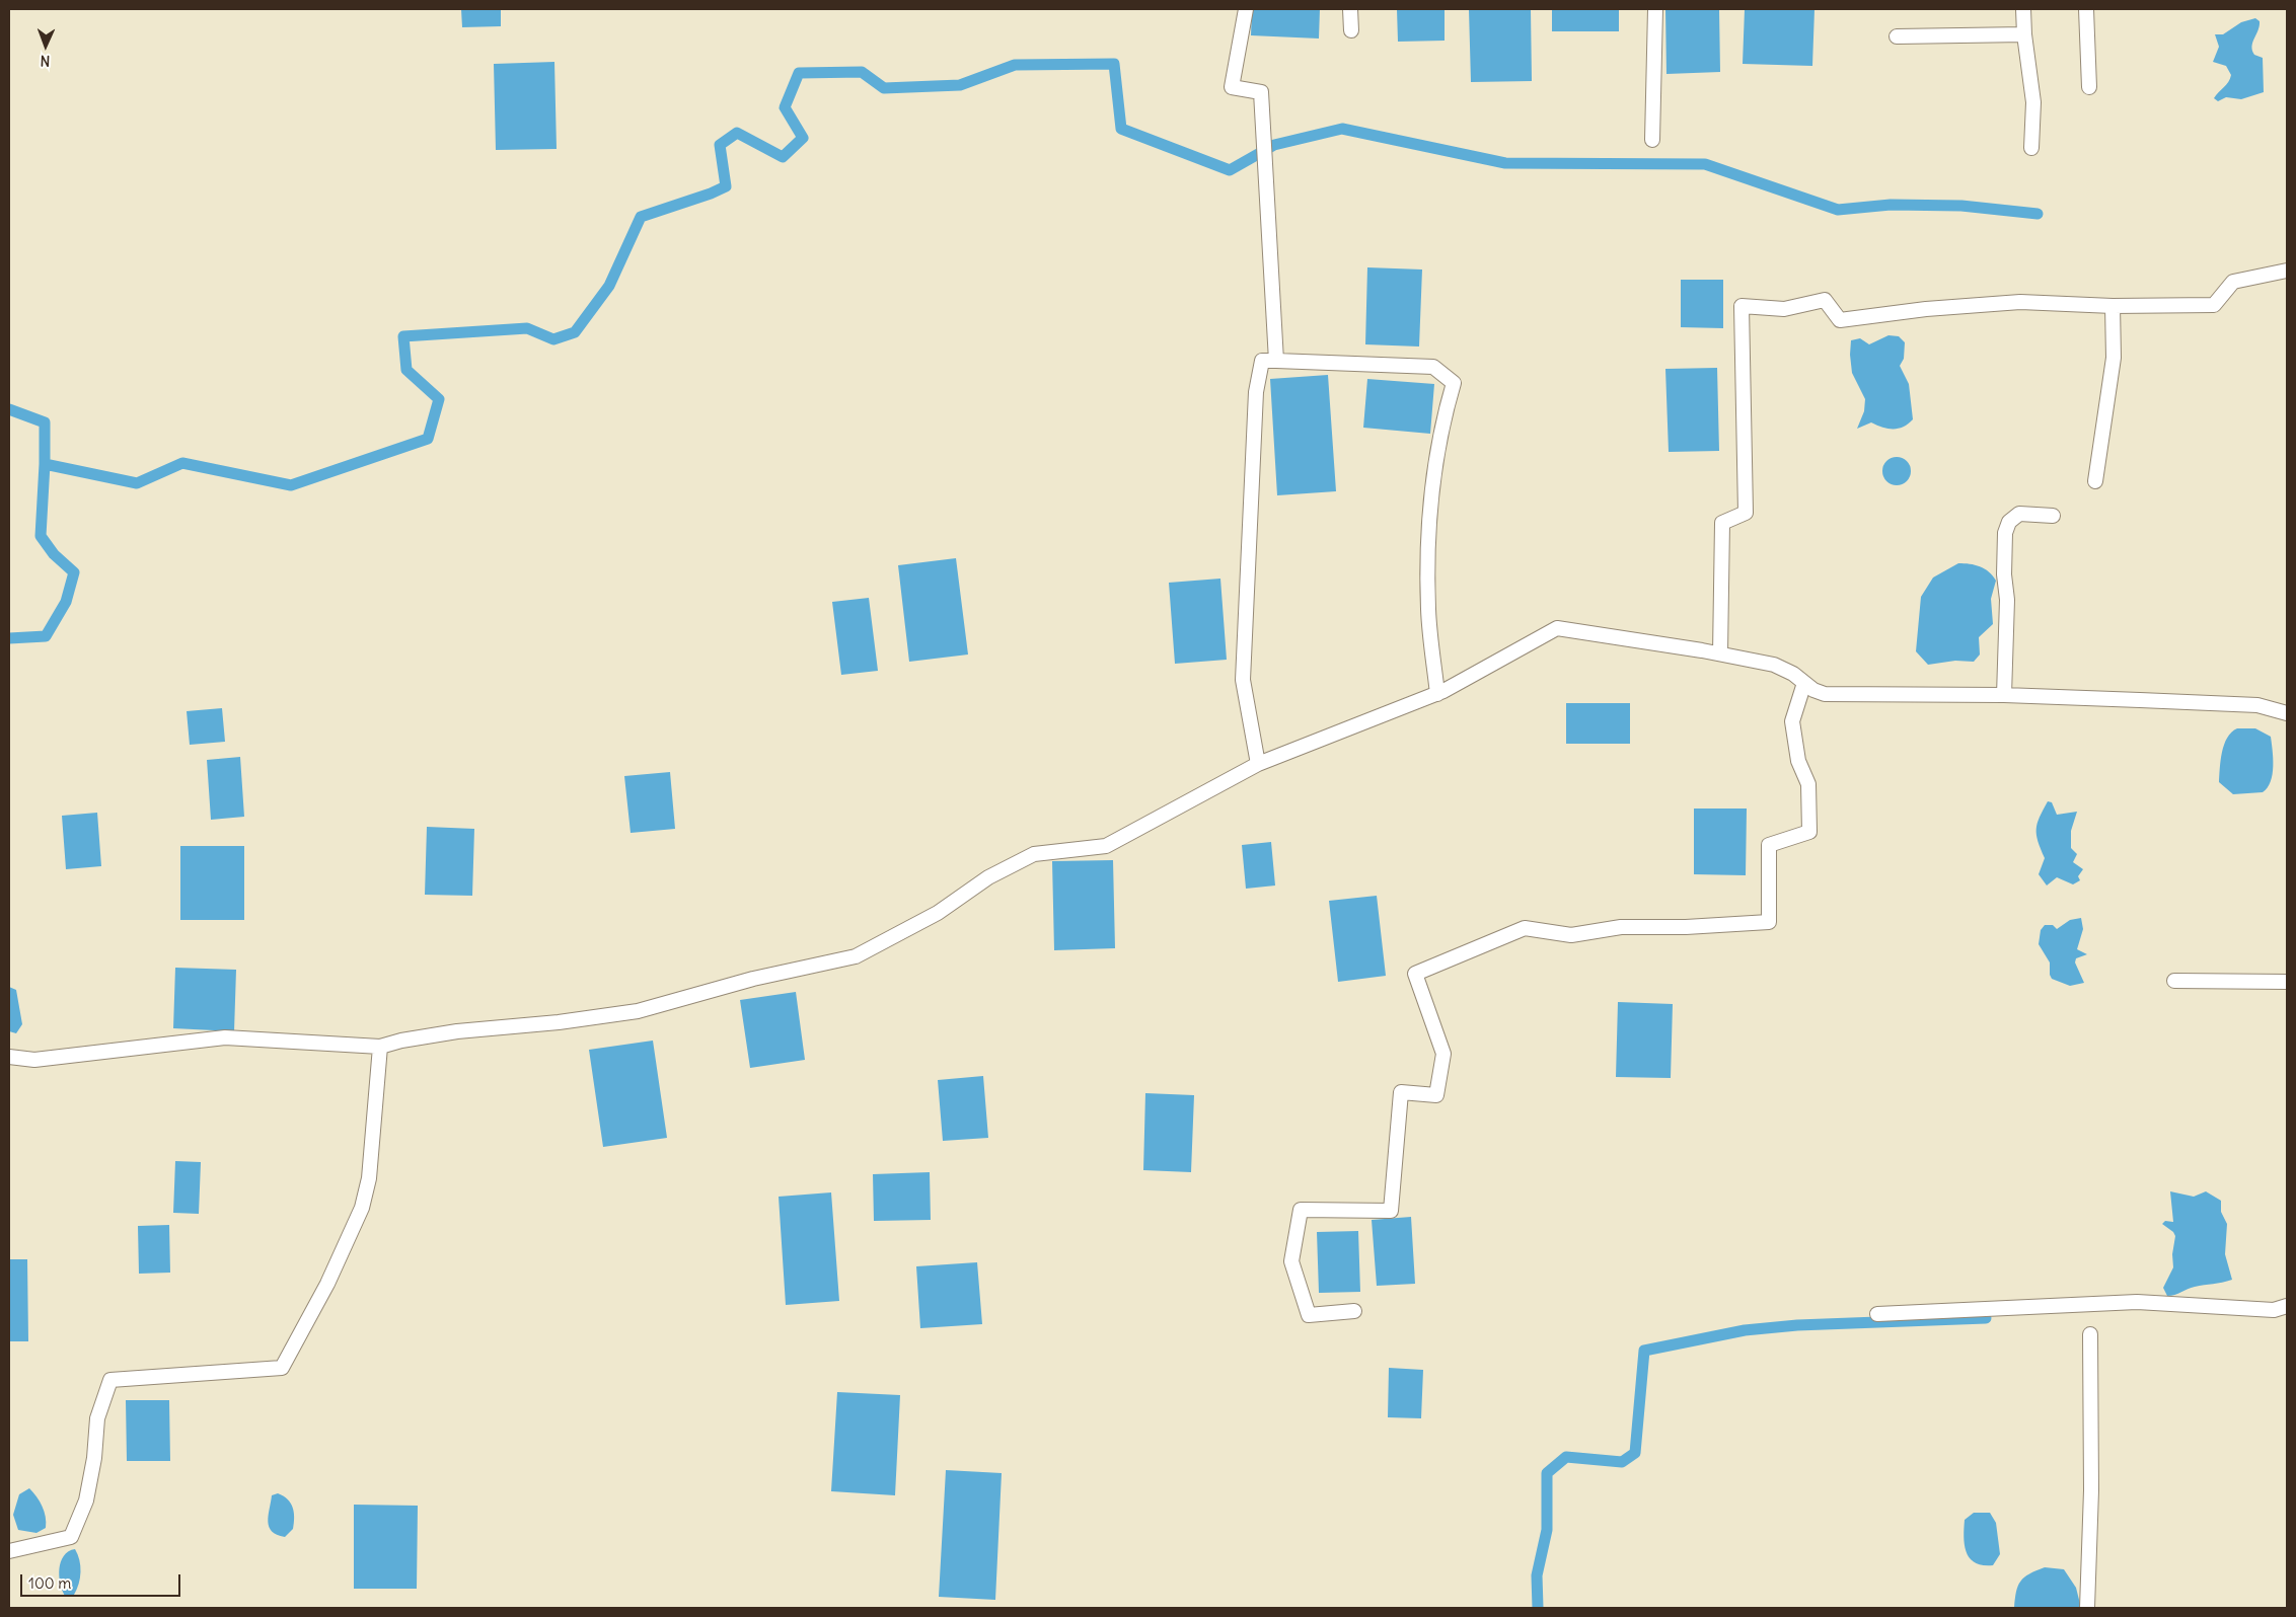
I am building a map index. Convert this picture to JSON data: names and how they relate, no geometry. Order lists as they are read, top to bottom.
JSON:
{
  "scale_bar": "100 m",
  "north": "bottom"
}
